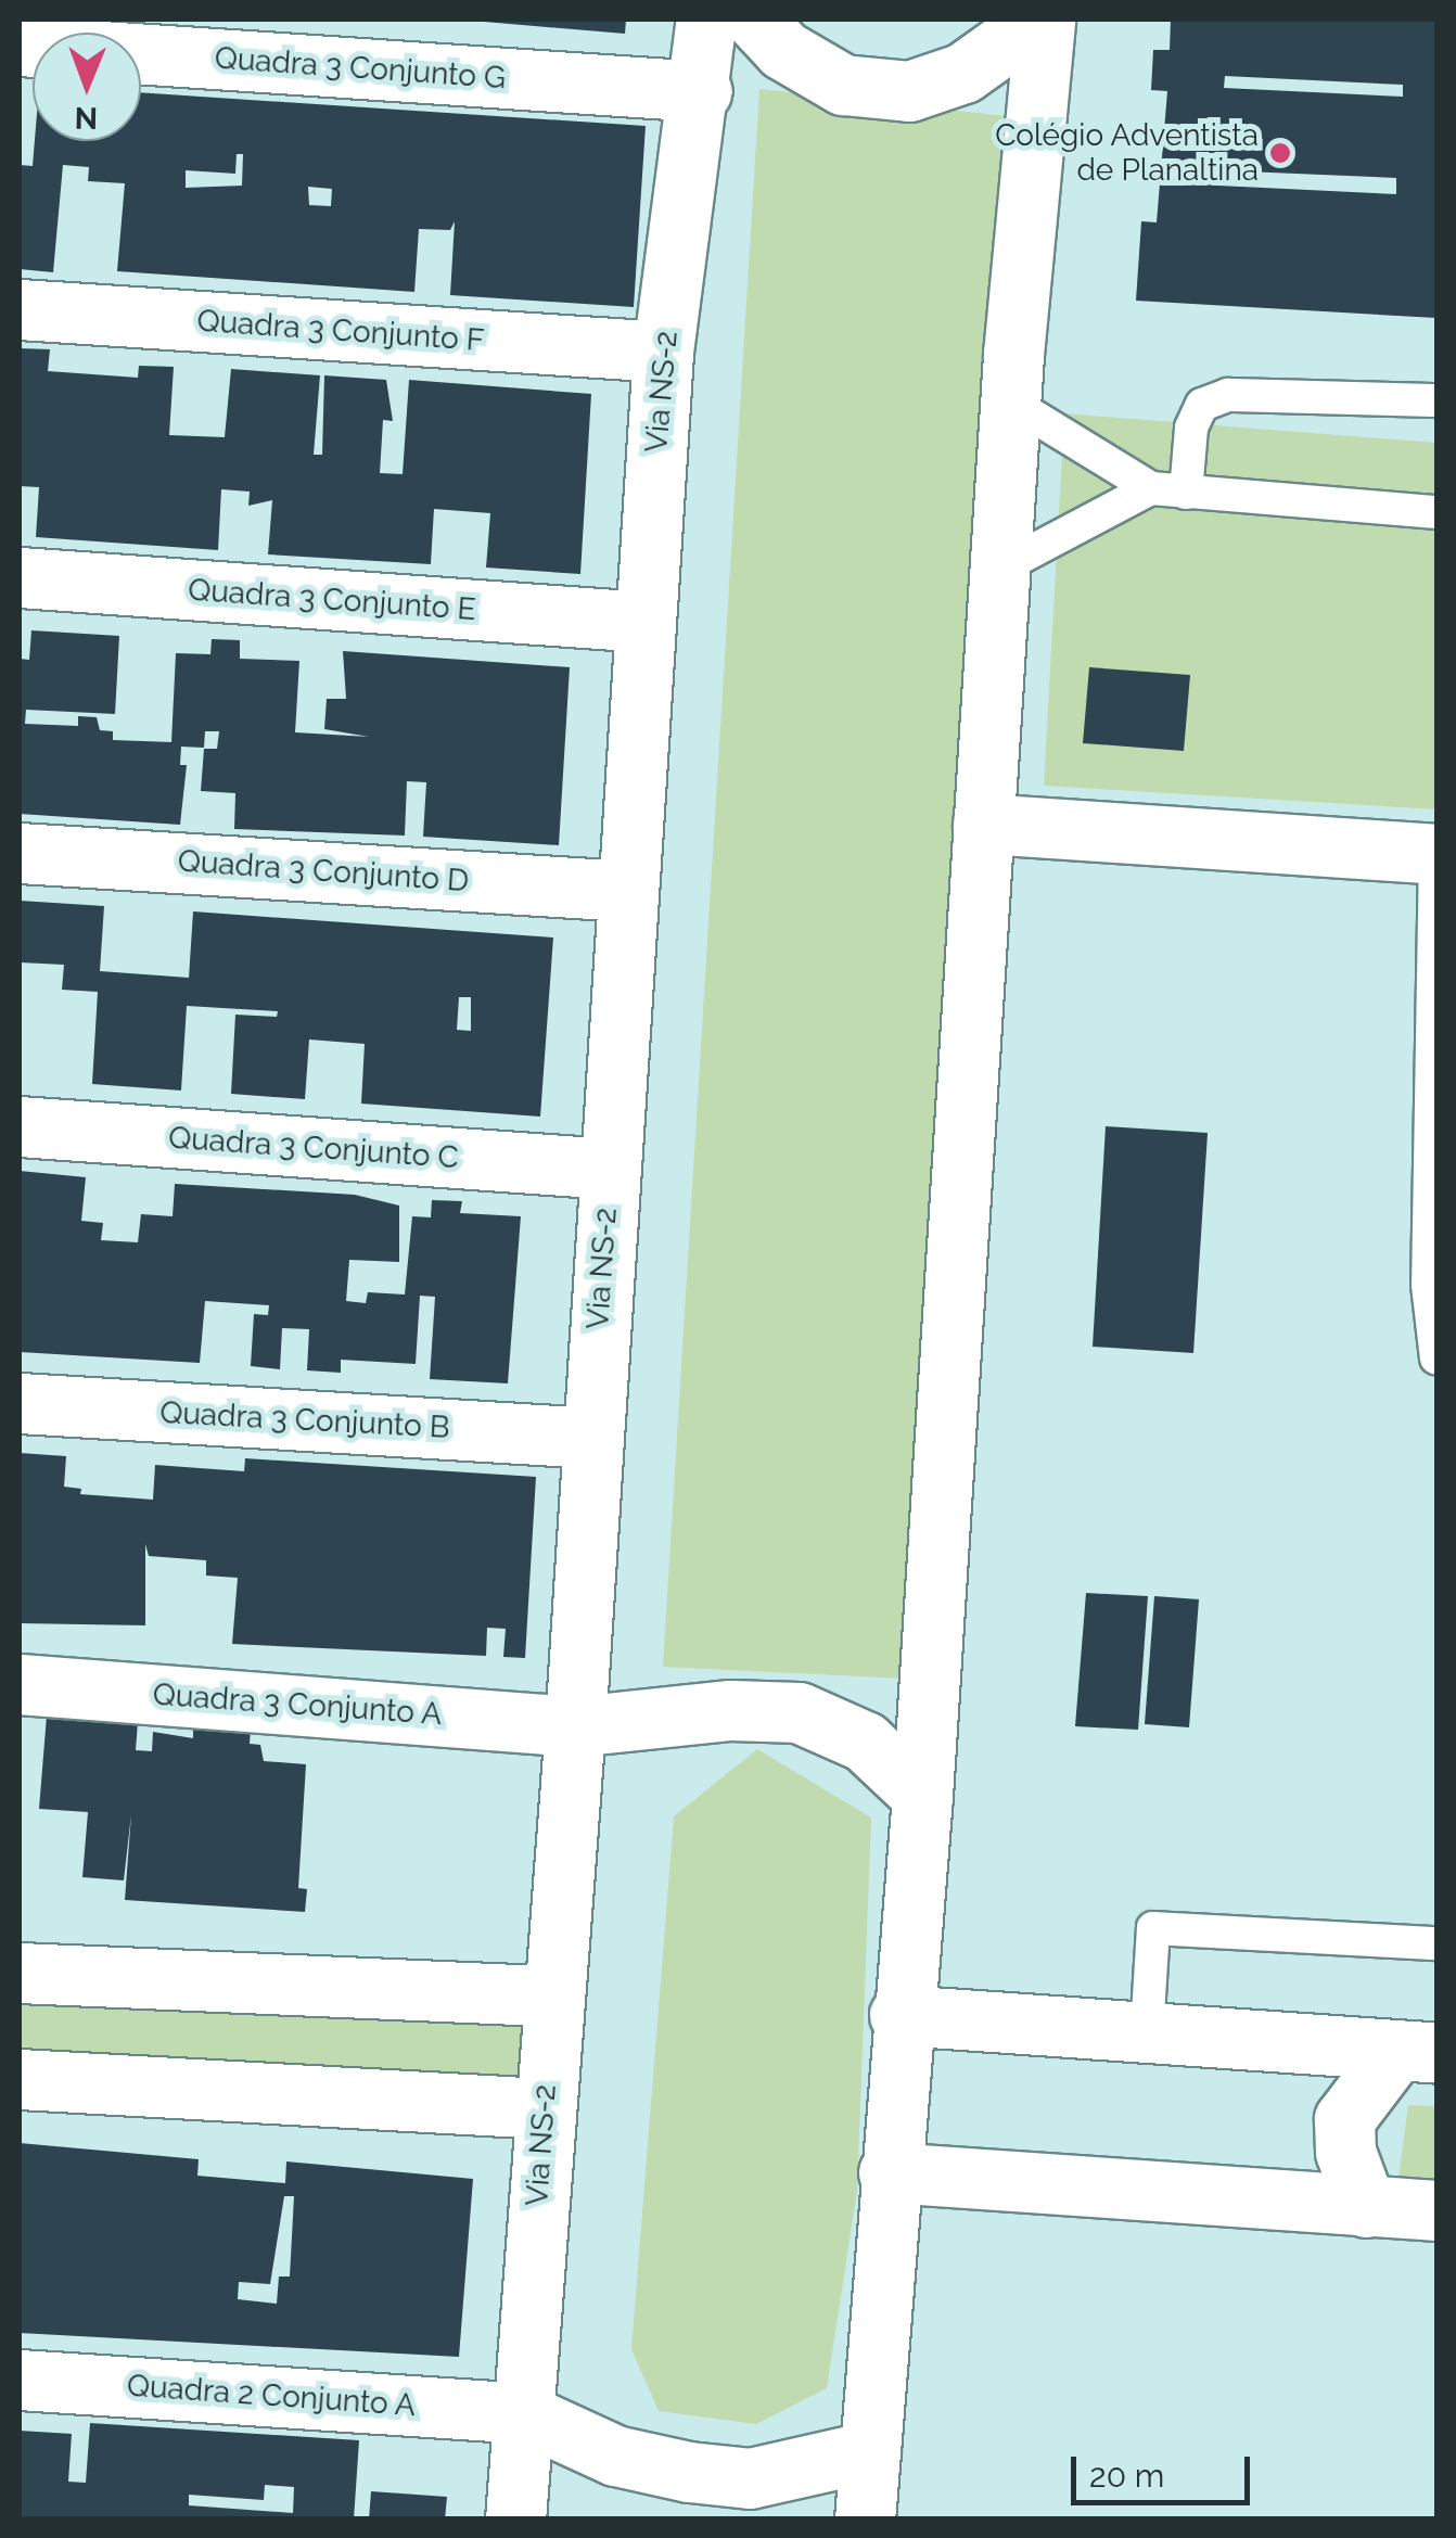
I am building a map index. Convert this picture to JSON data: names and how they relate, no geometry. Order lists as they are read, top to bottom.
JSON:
{
  "streets": {
    "street": [
      "Quadra 3 Conjunto G",
      "Quadra 3 Conjunto F",
      "Via NS-2",
      "Quadra 3 Conjunto E",
      "Quadra 3 Conjunto D",
      "Quadra 3 Conjunto C",
      "Quadra 3 Conjunto B",
      "Quadra 3 Conjunto A",
      "Quadra 2 Conjunto A"
    ]
  },
  "crossings": [
    ["Quadra 3 Conjunto G", "Via NS-2"],
    ["Quadra 3 Conjunto F", "Via NS-2"],
    ["Via NS-2", "Quadra 3 Conjunto E"],
    ["Via NS-2", "Quadra 3 Conjunto D"],
    ["Via NS-2", "Quadra 3 Conjunto C"],
    ["Via NS-2", "Quadra 3 Conjunto B"],
    ["Via NS-2", "Quadra 3 Conjunto A"],
    ["Via NS-2", "Quadra 2 Conjunto A"]
  ],
  "places": ["Colégio Adventista de Planaltina"],
  "scale_bar": "20 m",
  "north": "bottom"
}
